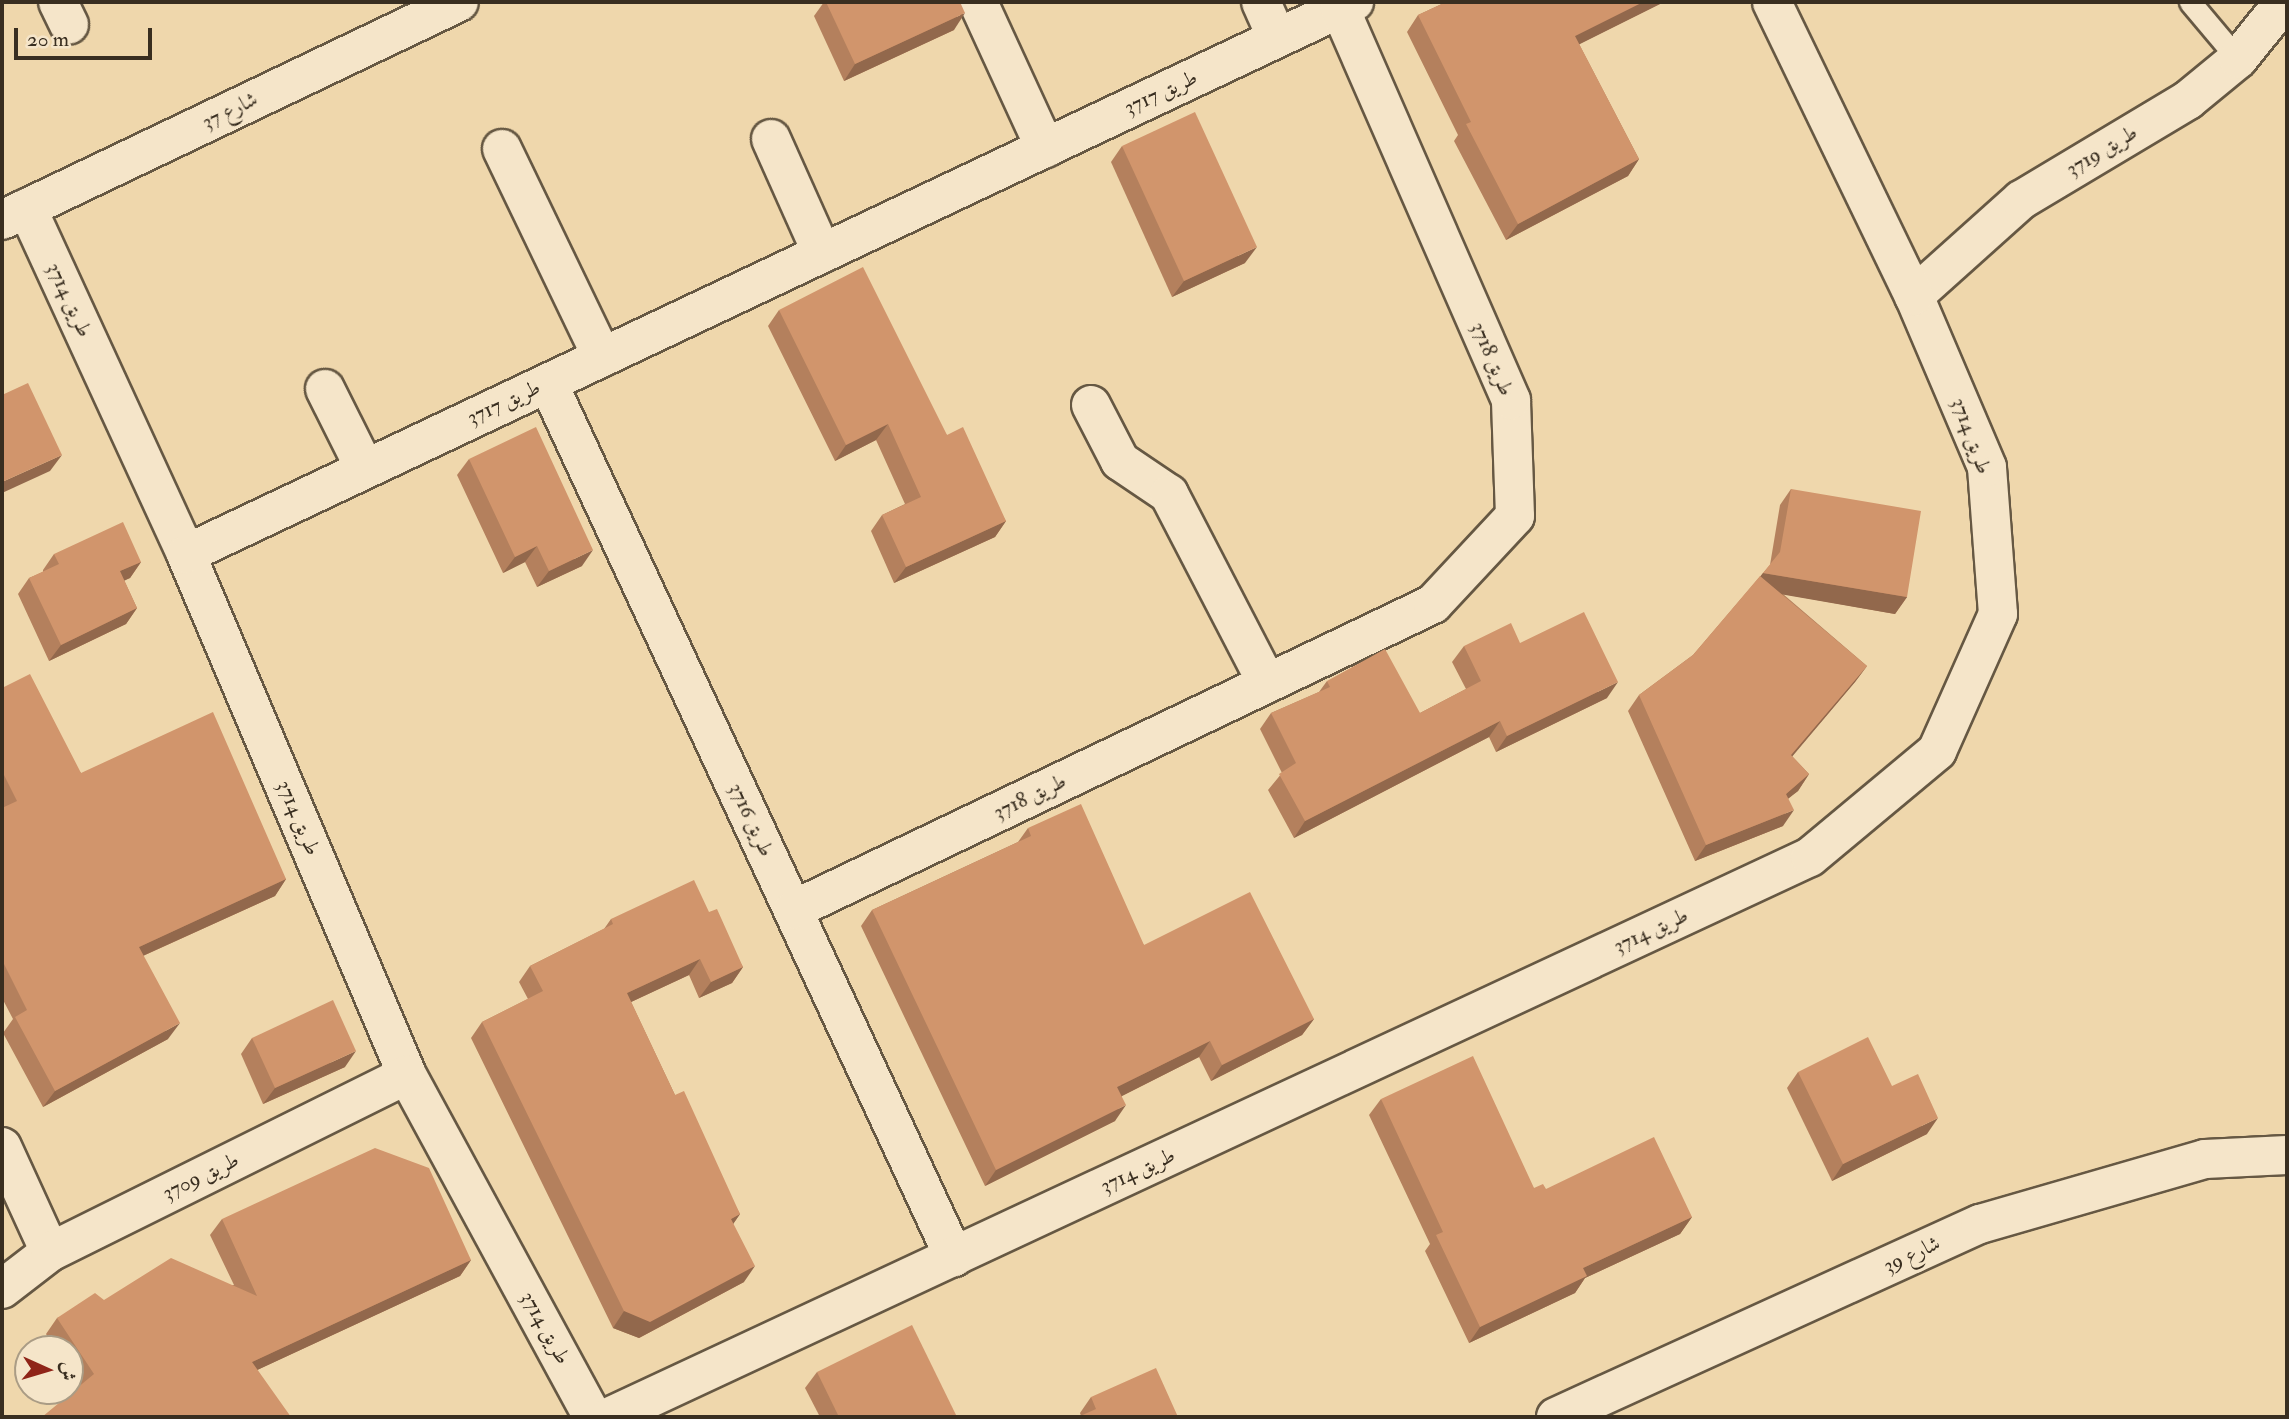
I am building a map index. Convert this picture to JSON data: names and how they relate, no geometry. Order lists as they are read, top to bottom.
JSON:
{
  "streets": {
    "street": [
      "طريق 3717",
      "شارع 37",
      "طريق 3719",
      "طريق 3714",
      "طريق 3718",
      "طريق 3716",
      "طريق 3709",
      "شارع 39"
    ]
  },
  "crossings": [
    ["طريق 3717", "طريق 3714"],
    ["طريق 3717", "طريق 3718"],
    ["طريق 3717", "طريق 3716"],
    ["شارع 37", "طريق 3714"],
    ["طريق 3719", "طريق 3714"],
    ["طريق 3714", "طريق 3716"],
    ["طريق 3714", "طريق 3709"],
    ["طريق 3718", "طريق 3716"]
  ],
  "scale_bar": "20 m",
  "north": "right"
}
